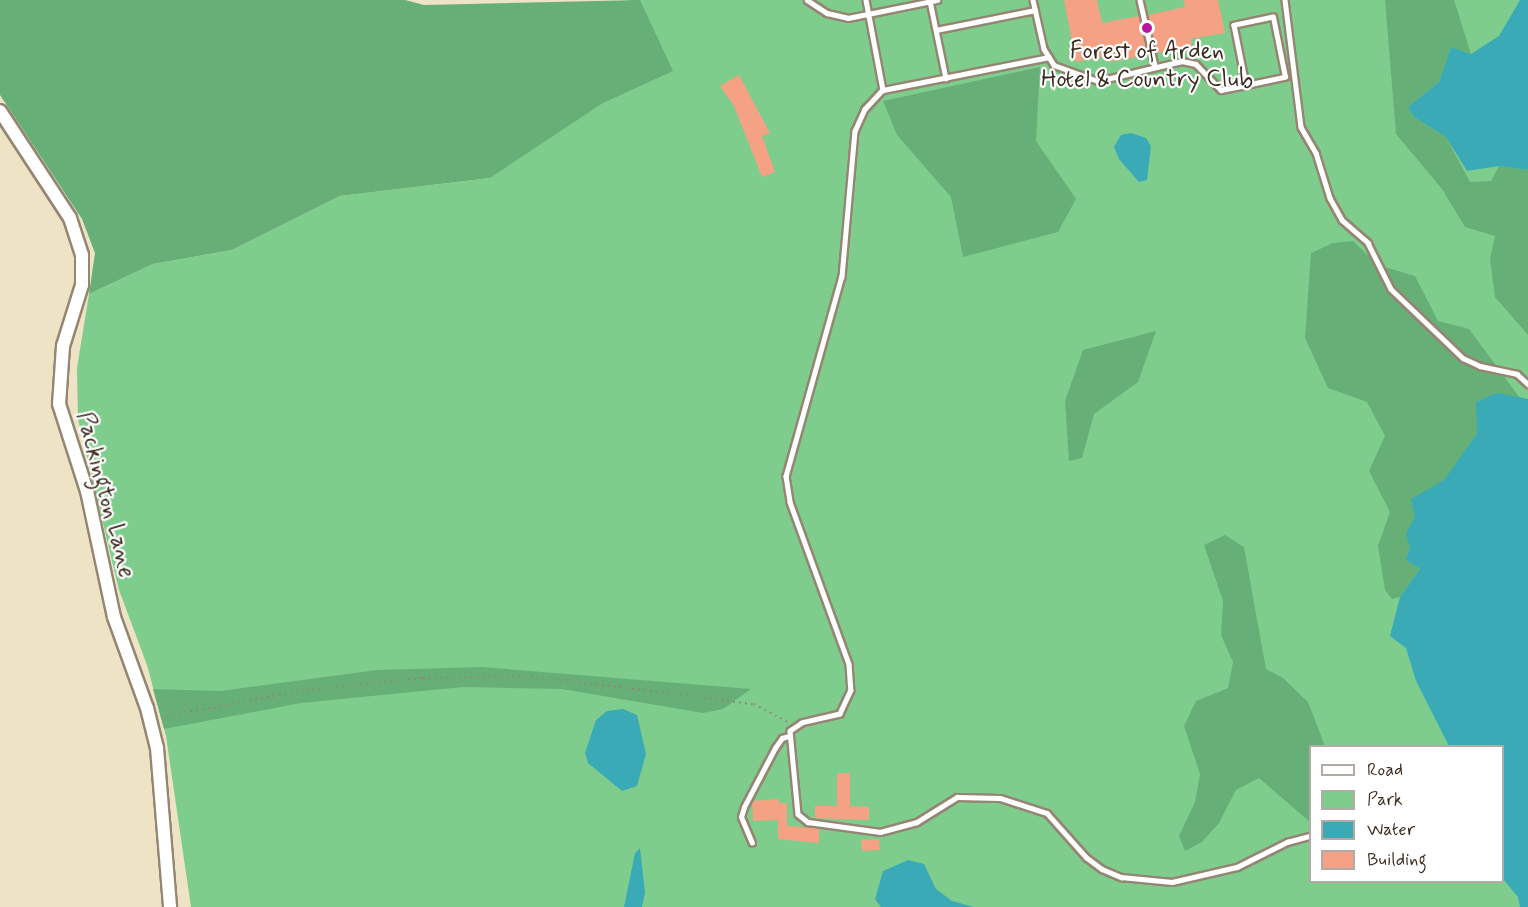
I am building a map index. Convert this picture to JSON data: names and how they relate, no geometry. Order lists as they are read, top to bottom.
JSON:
{
  "streets": {
    "street": ["Packington Lane"]
  },
  "places": ["Forest of Arden Hotel & Country Club"],
  "legend": [
    "Road",
    "Park",
    "Water",
    "Building"
  ]
}
